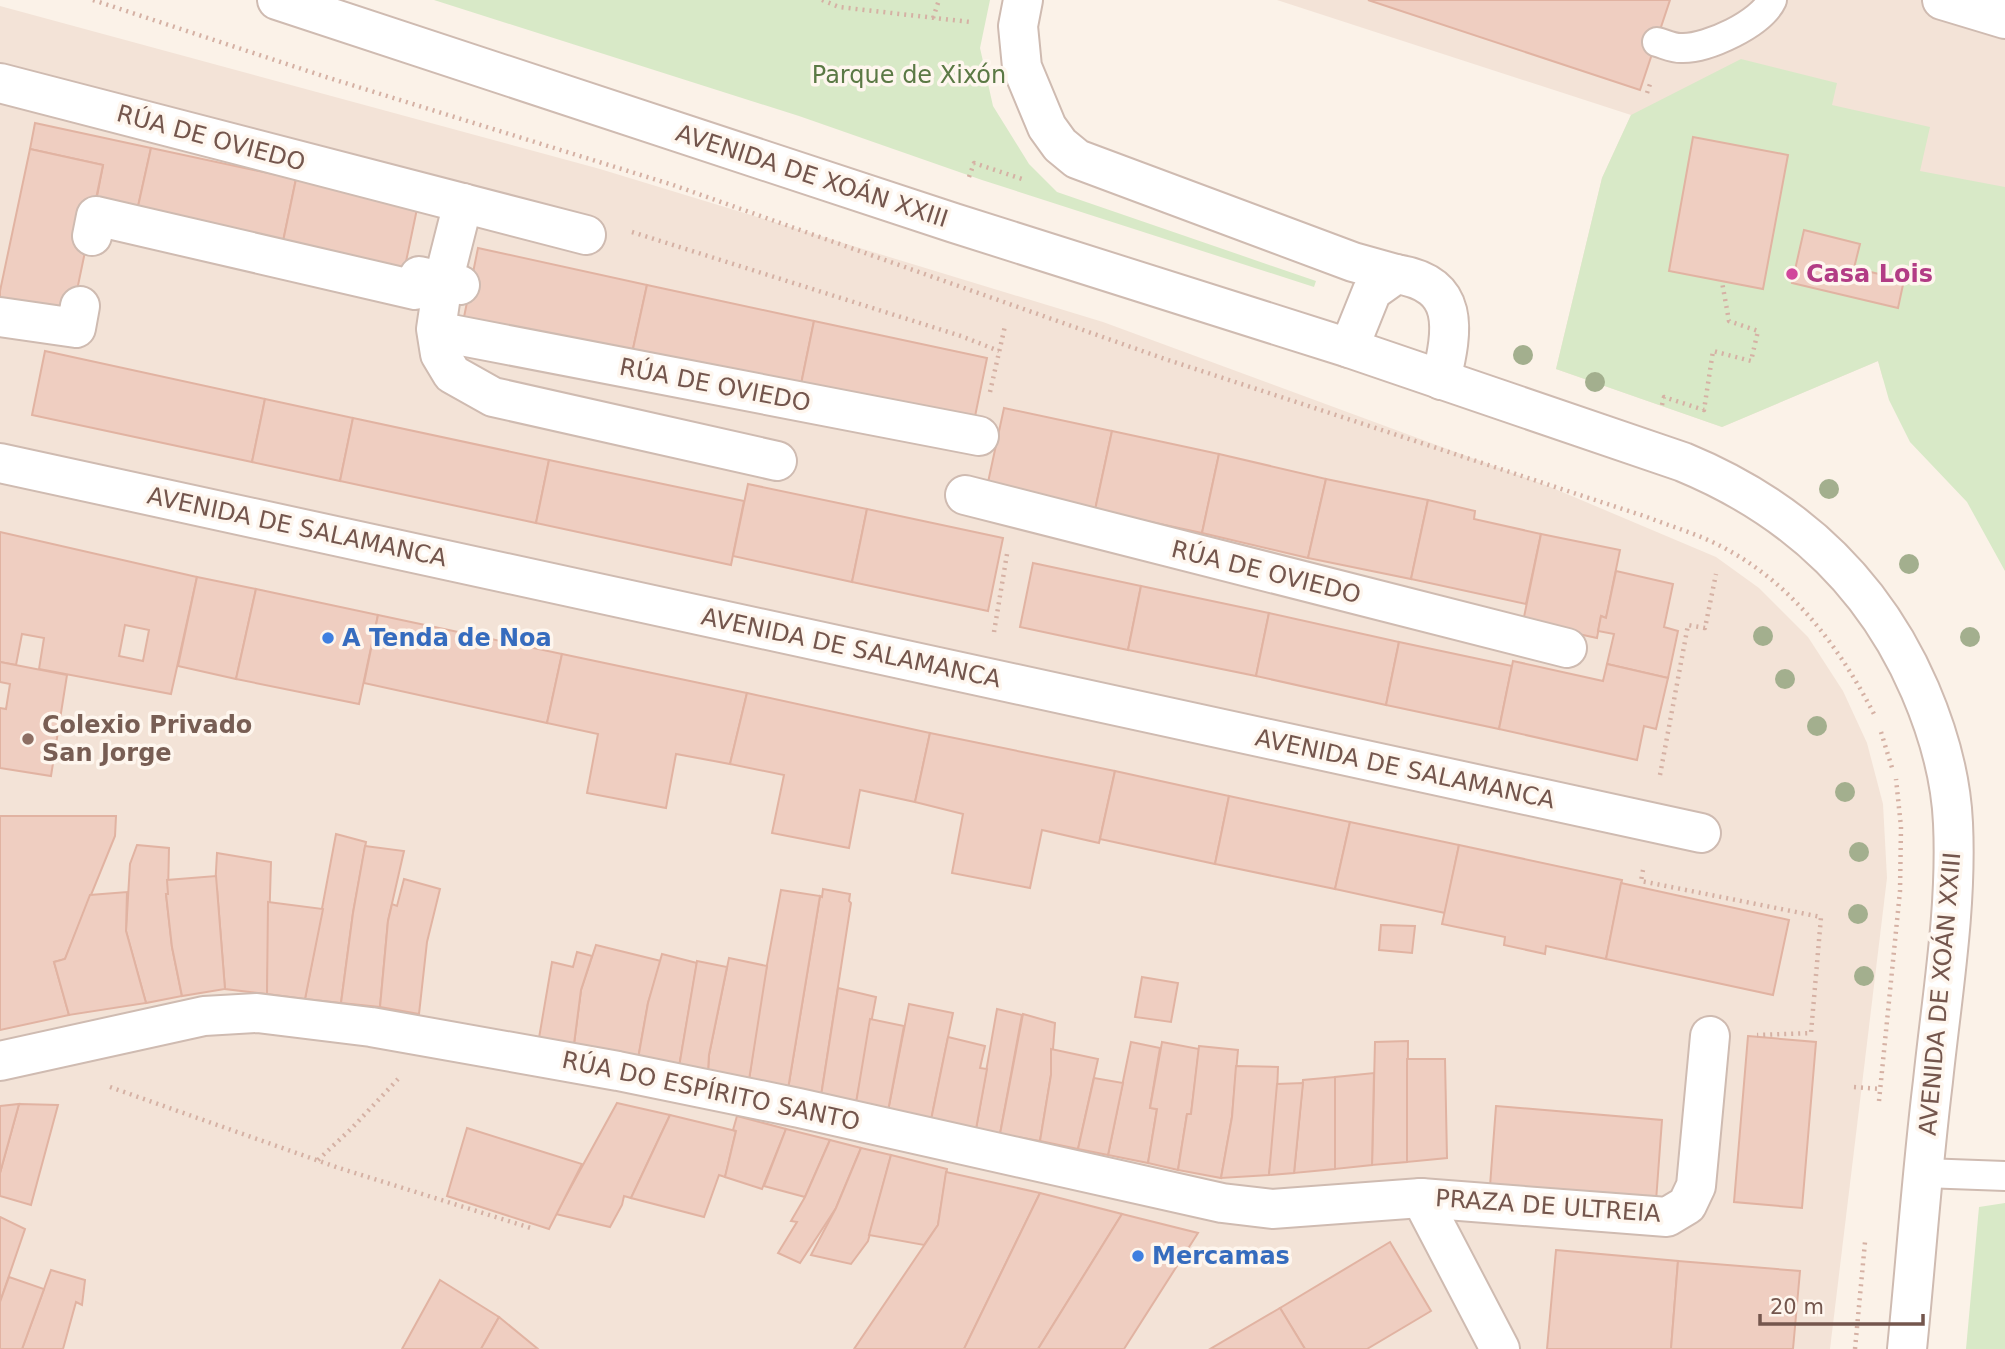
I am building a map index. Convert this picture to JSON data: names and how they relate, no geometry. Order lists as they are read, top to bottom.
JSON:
{
  "streets": {
    "street": [
      "RÚA DE OVIEDO",
      "AVENIDA DE XOÁN XXIII",
      "AVENIDA DE SALAMANCA",
      "RÚA DO ESPÍRITO SANTO",
      "PRAZA DE ULTREIA"
    ]
  },
  "crossings": [
    ["RÚA DO ESPÍRITO SANTO", "PRAZA DE ULTREIA"]
  ],
  "parks": ["Parque de Xixón"],
  "places": [
    "Casa Lois",
    "A Tenda de Noa",
    "Colexio Privado San Jorge",
    "Mercamas"
  ],
  "scale_bar": "20 m"
}
